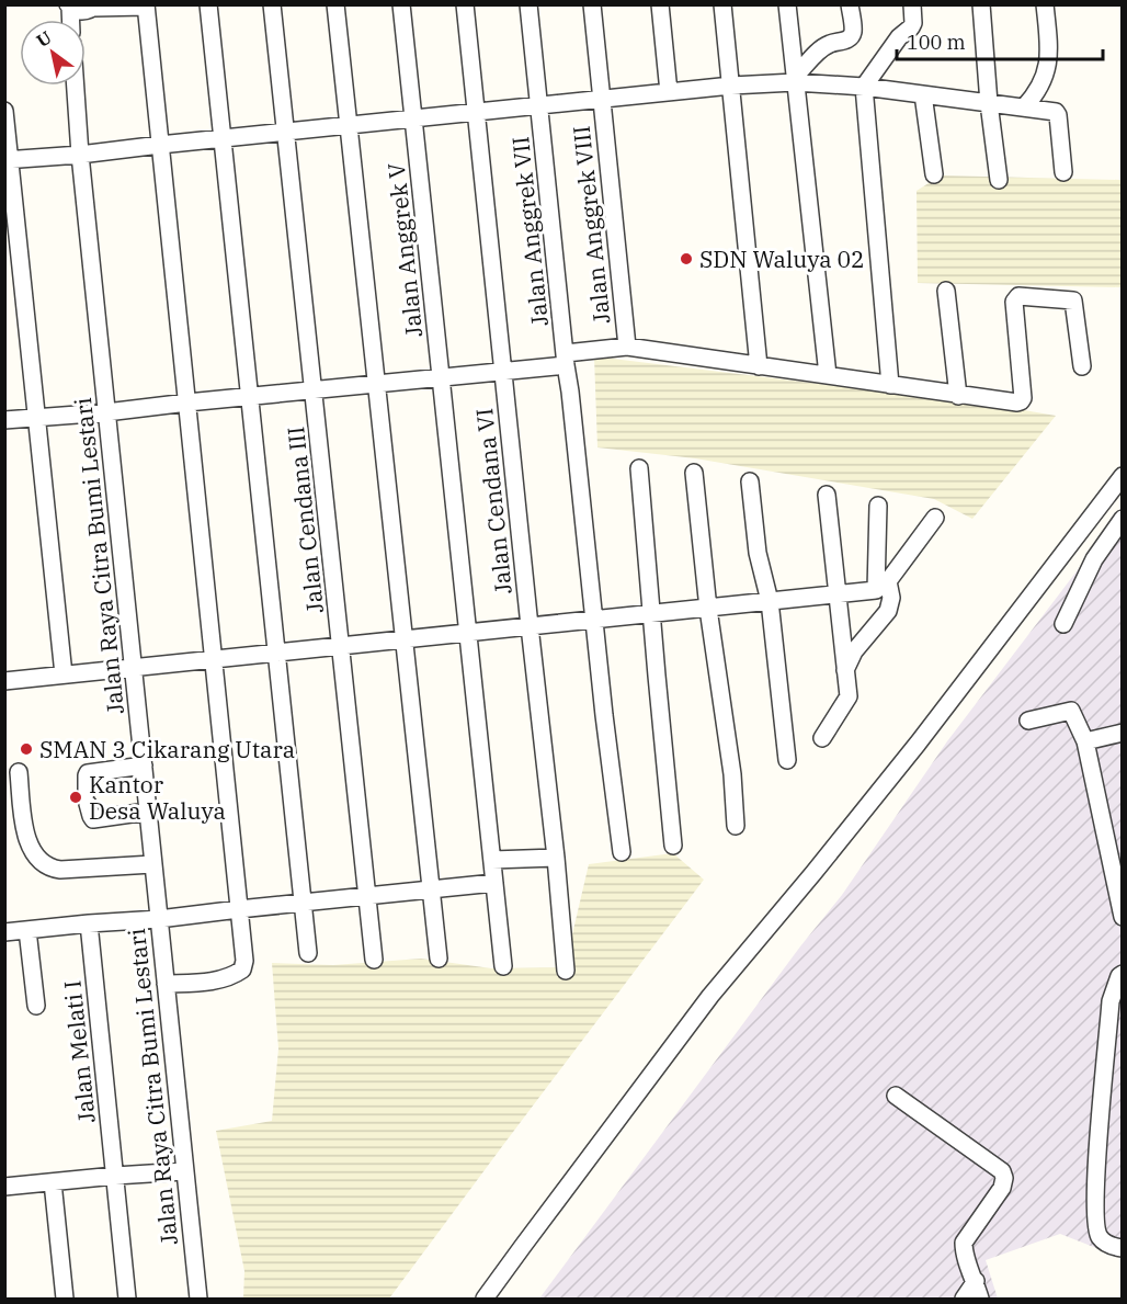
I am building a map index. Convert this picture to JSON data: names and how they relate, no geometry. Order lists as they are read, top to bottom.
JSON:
{
  "streets": {
    "street": [
      "Jalan Anggrek VIII",
      "Jalan Anggrek VII",
      "Jalan Anggrek V",
      "Jalan Cendana VI",
      "Jalan Cendana III",
      "Jalan Raya Citra Bumi Lestari",
      "Jalan Melati I"
    ]
  },
  "places": ["SDN Waluya 02", "SMAN 3 Cikarang Utara", "Kantor Desa Waluya"],
  "scale_bar": "100 m",
  "north": "top left"
}
